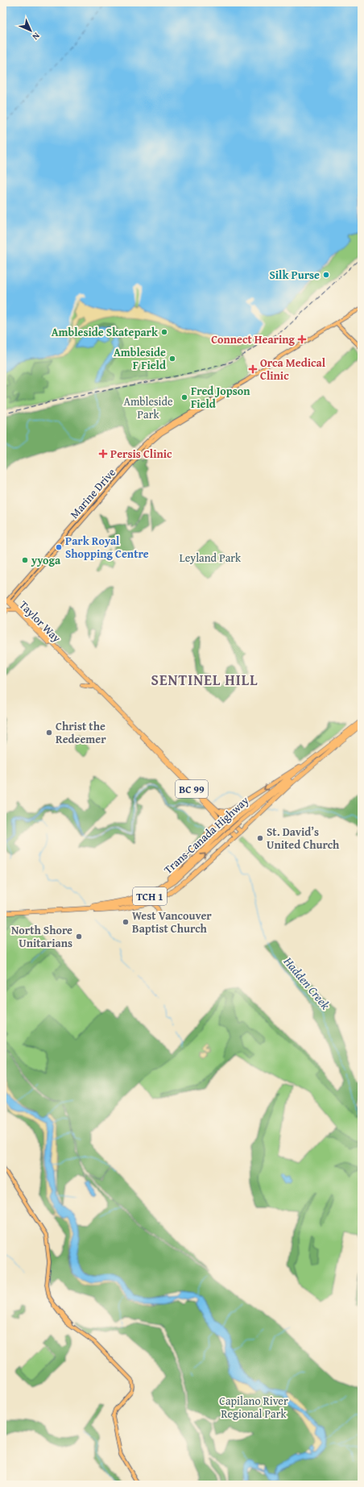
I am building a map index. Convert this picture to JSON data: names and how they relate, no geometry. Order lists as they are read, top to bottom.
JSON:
{
  "streets": {
    "highway": [
      "Marine Drive",
      "Taylor Way",
      "BC 99",
      "Trans-Canada Highway",
      "TCH 1"
    ]
  },
  "crossings": [
    ["Marine Drive", "Taylor Way"]
  ],
  "districts": ["SENTINEL HILL"],
  "water": ["Hadden Creek"],
  "parks": ["Ambleside Park", "Leyland Park", "Capilano River Regional Park"],
  "places": {
    "other": [
      "Silk Purse",
      "Ambleside Skatepark",
      "Ambleside F Field",
      "Fred Jopson Field",
      "Park Royal Shopping Centre",
      "yyoga",
      "Christ the Redeemer",
      "St. David’s United Church",
      "West Vancouver Baptist Church",
      "North Shore Unitarians"
    ],
    "health": ["Connect Hearing", "Orca Medical Clinic", "Persis Clinic"]
  },
  "north": "bottom right"
}
